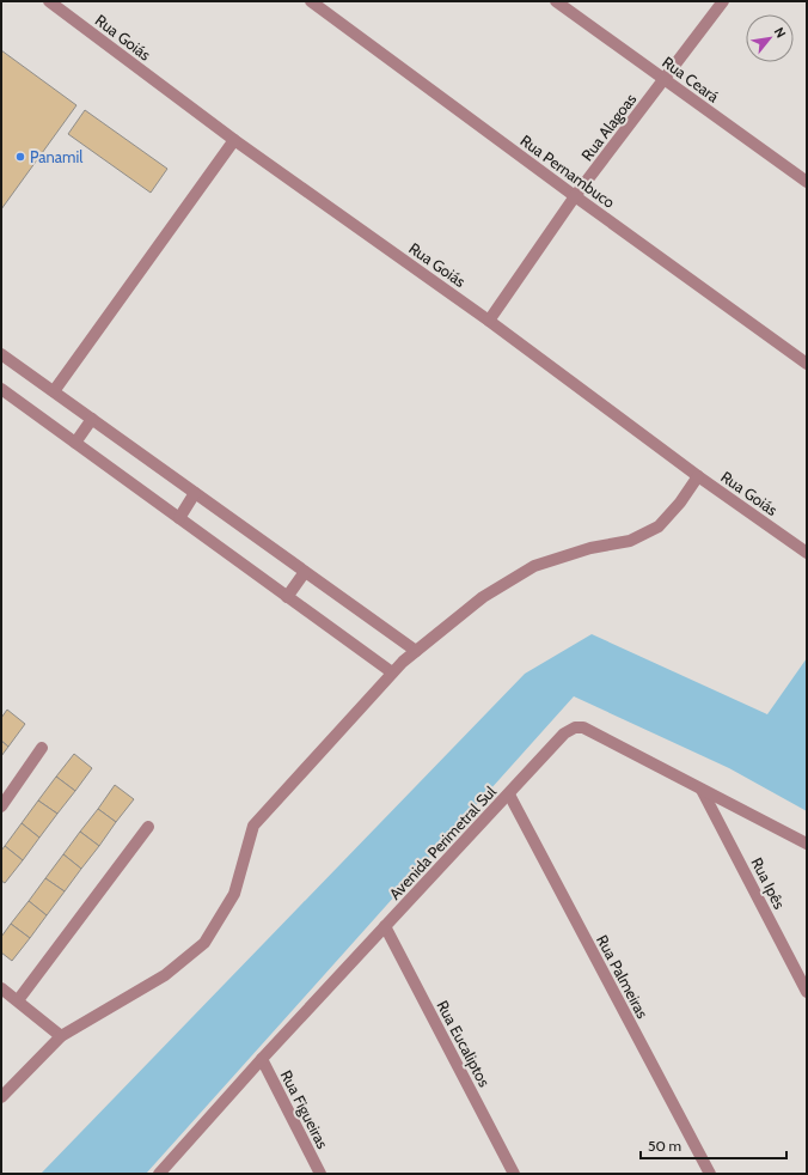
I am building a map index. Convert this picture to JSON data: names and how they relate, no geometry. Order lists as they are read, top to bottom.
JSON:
{
  "streets": {
    "street": [
      "Rua Goiás",
      "Rua Ceará",
      "Rua Alagoas",
      "Rua Pernambuco",
      "Avenida Perimetral Sul",
      "Rua Ipês",
      "Rua Palmeiras",
      "Rua Eucaliptos",
      "Rua Figueiras"
    ]
  },
  "crossings": [
    ["Rua Goiás", "Rua Alagoas"],
    ["Rua Ceará", "Rua Alagoas"],
    ["Rua Alagoas", "Rua Pernambuco"],
    ["Avenida Perimetral Sul", "Rua Ipês"],
    ["Avenida Perimetral Sul", "Rua Palmeiras"],
    ["Avenida Perimetral Sul", "Rua Eucaliptos"],
    ["Avenida Perimetral Sul", "Rua Figueiras"]
  ],
  "places": ["Panamil"],
  "scale_bar": "50 m",
  "north": "top right"
}
